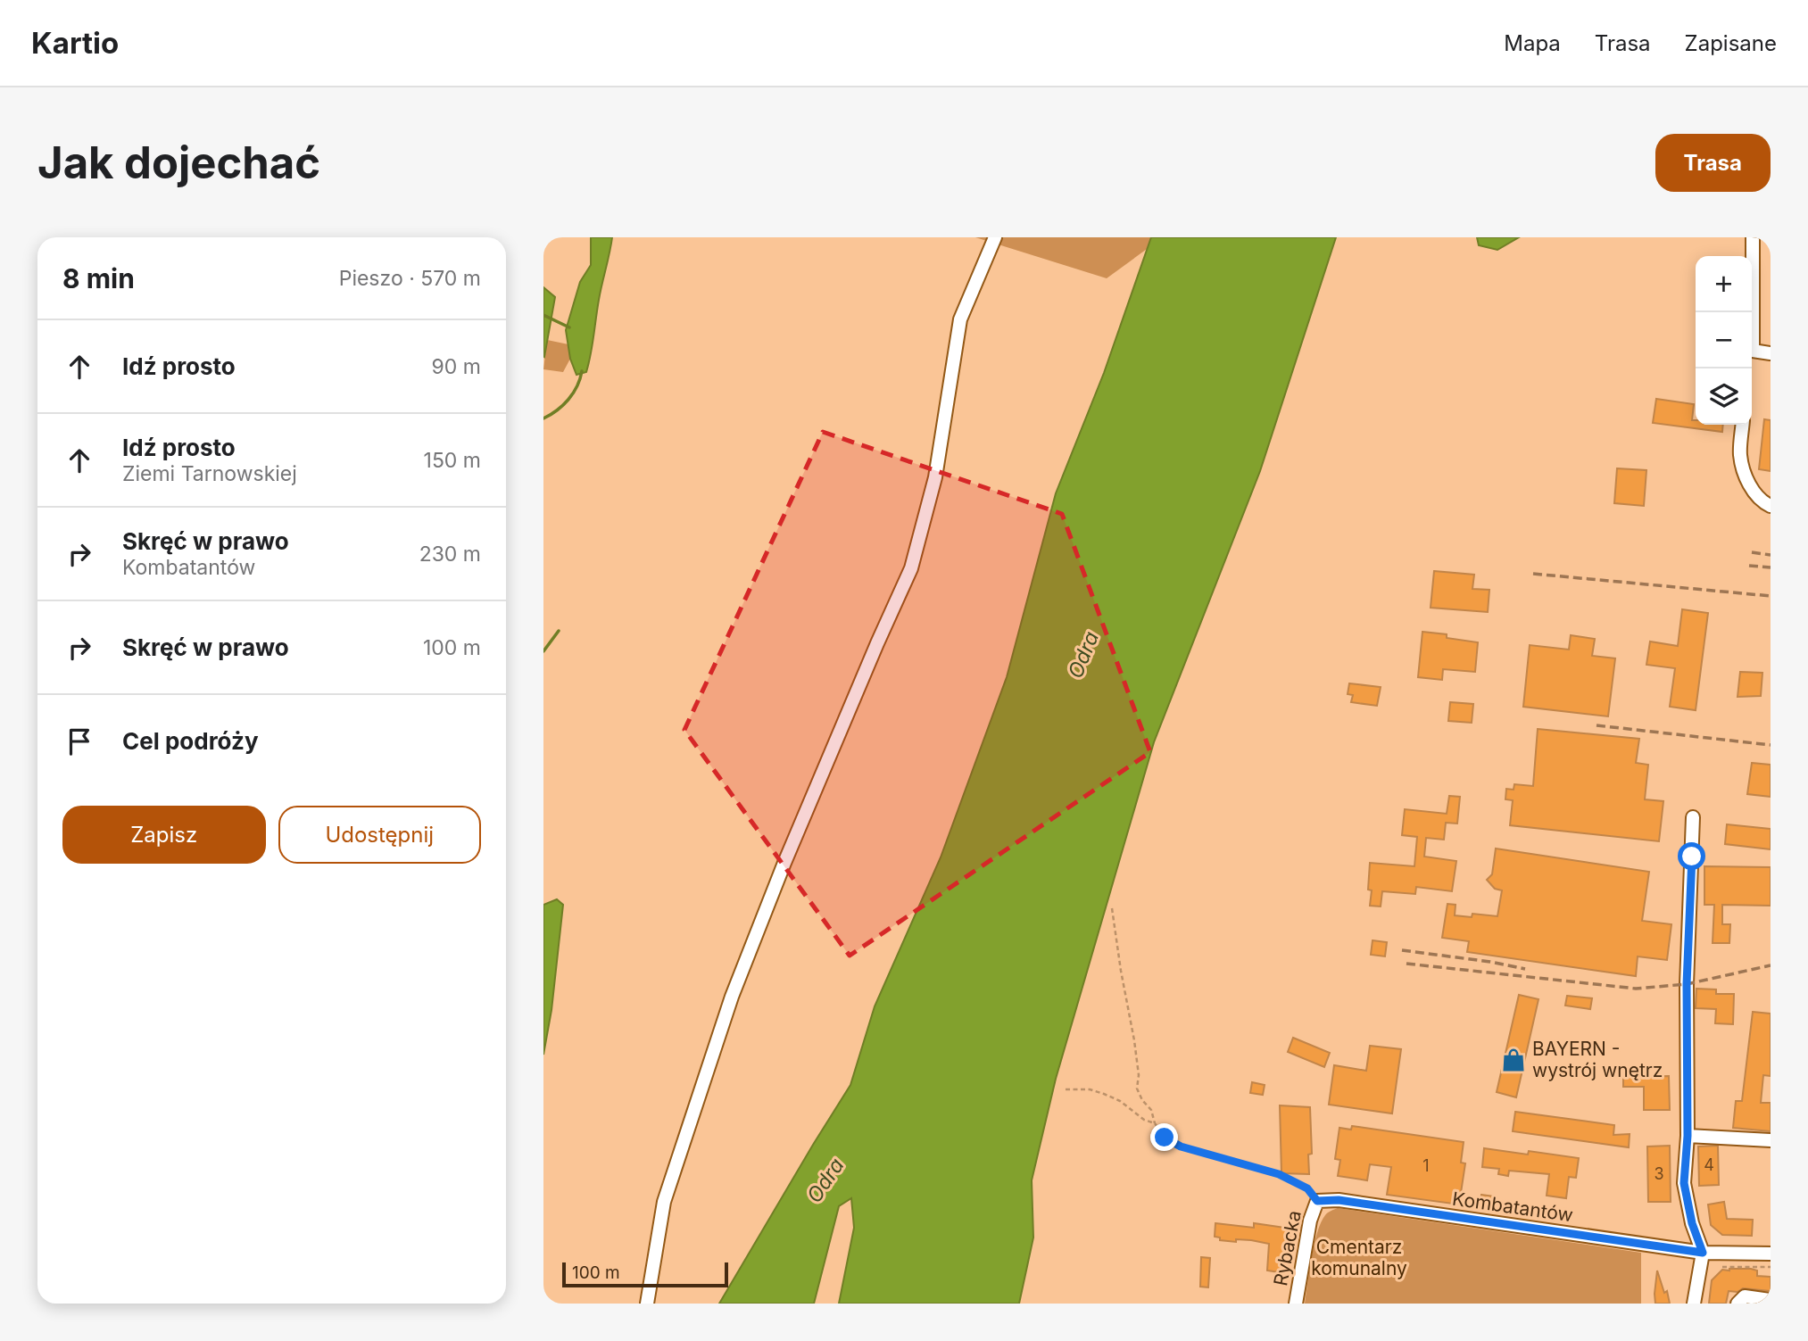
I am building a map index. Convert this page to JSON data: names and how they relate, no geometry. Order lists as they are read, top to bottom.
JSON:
{
  "streets": {
    "street": ["Kombatantów", "Rybacka"]
  },
  "crossings": [
    ["Kombatantów", "Rybacka"]
  ],
  "water": ["Odra"],
  "parks": ["Cmentarz komunalny"],
  "places": {
    "shop": ["BAYERN - wystrój wnętrz"]
  },
  "house_numbers": ["4", "1", "3"],
  "scale_bar": "100 m",
  "page": {
    "header": "Kartio",
    "nav": ["Mapa", "Trasa", "Zapisane"],
    "buttons": [
      "Trasa",
      ["Zapisz", "Udostępnij"]
    ],
    "title": "Jak dojechać",
    "heading": ["8 min", "Pieszo · 570 m"],
    "map_buttons": ["+", "−"],
    "list": [
      ["Idź prosto", "90 m"],
      ["Idź prosto", "Ziemi Tarnowskiej", "150 m"],
      ["Skręć w prawo", "Kombatantów", "230 m"],
      ["Skręć w prawo", "100 m"],
      "Cel podróży"
    ],
    "scale": "100 m"
  }
}
